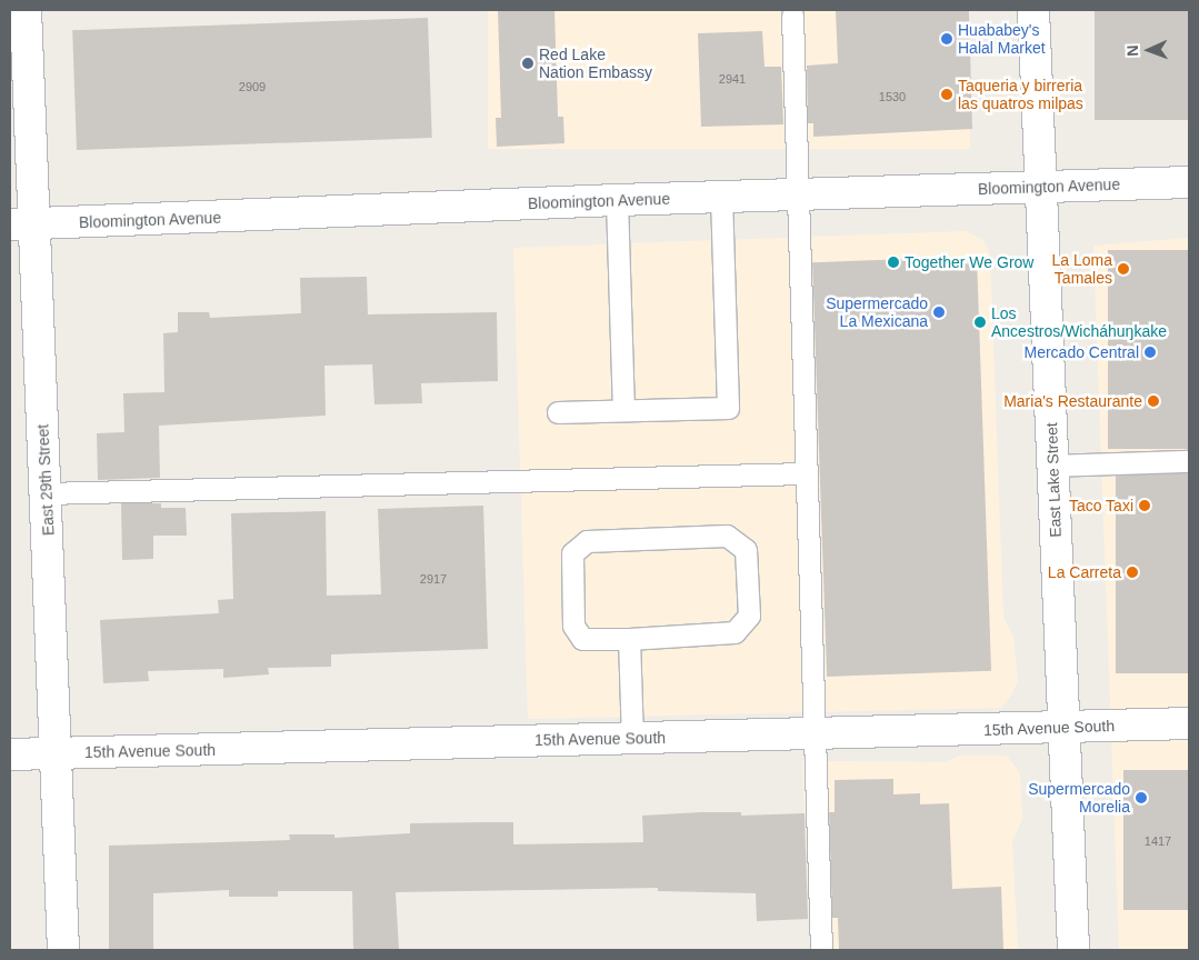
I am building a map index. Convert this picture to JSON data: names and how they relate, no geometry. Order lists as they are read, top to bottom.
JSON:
{
  "streets": {
    "street": [
      "Bloomington Avenue",
      "East 29th Street",
      "East Lake Street",
      "15th Avenue South"
    ]
  },
  "crossings": [
    ["Bloomington Avenue", "East 29th Street"],
    ["Bloomington Avenue", "East Lake Street"],
    ["East 29th Street", "15th Avenue South"],
    ["East Lake Street", "15th Avenue South"]
  ],
  "places": [
    "Huababey's Halal Market",
    "Red Lake Nation Embassy",
    "Taqueria y birreria las quatros milpas",
    "Together We Grow",
    "La Loma Tamales",
    "Supermercado La Mexicana",
    "Los Ancestros/Wicháhuŋkake",
    "Mercado Central",
    "Maria's Restaurante",
    "Taco Taxi",
    "La Carreta",
    "Supermercado Morelia"
  ],
  "house_numbers": [
    "2941",
    "2909",
    "1530",
    "2917",
    "1417"
  ],
  "north": "left"
}
